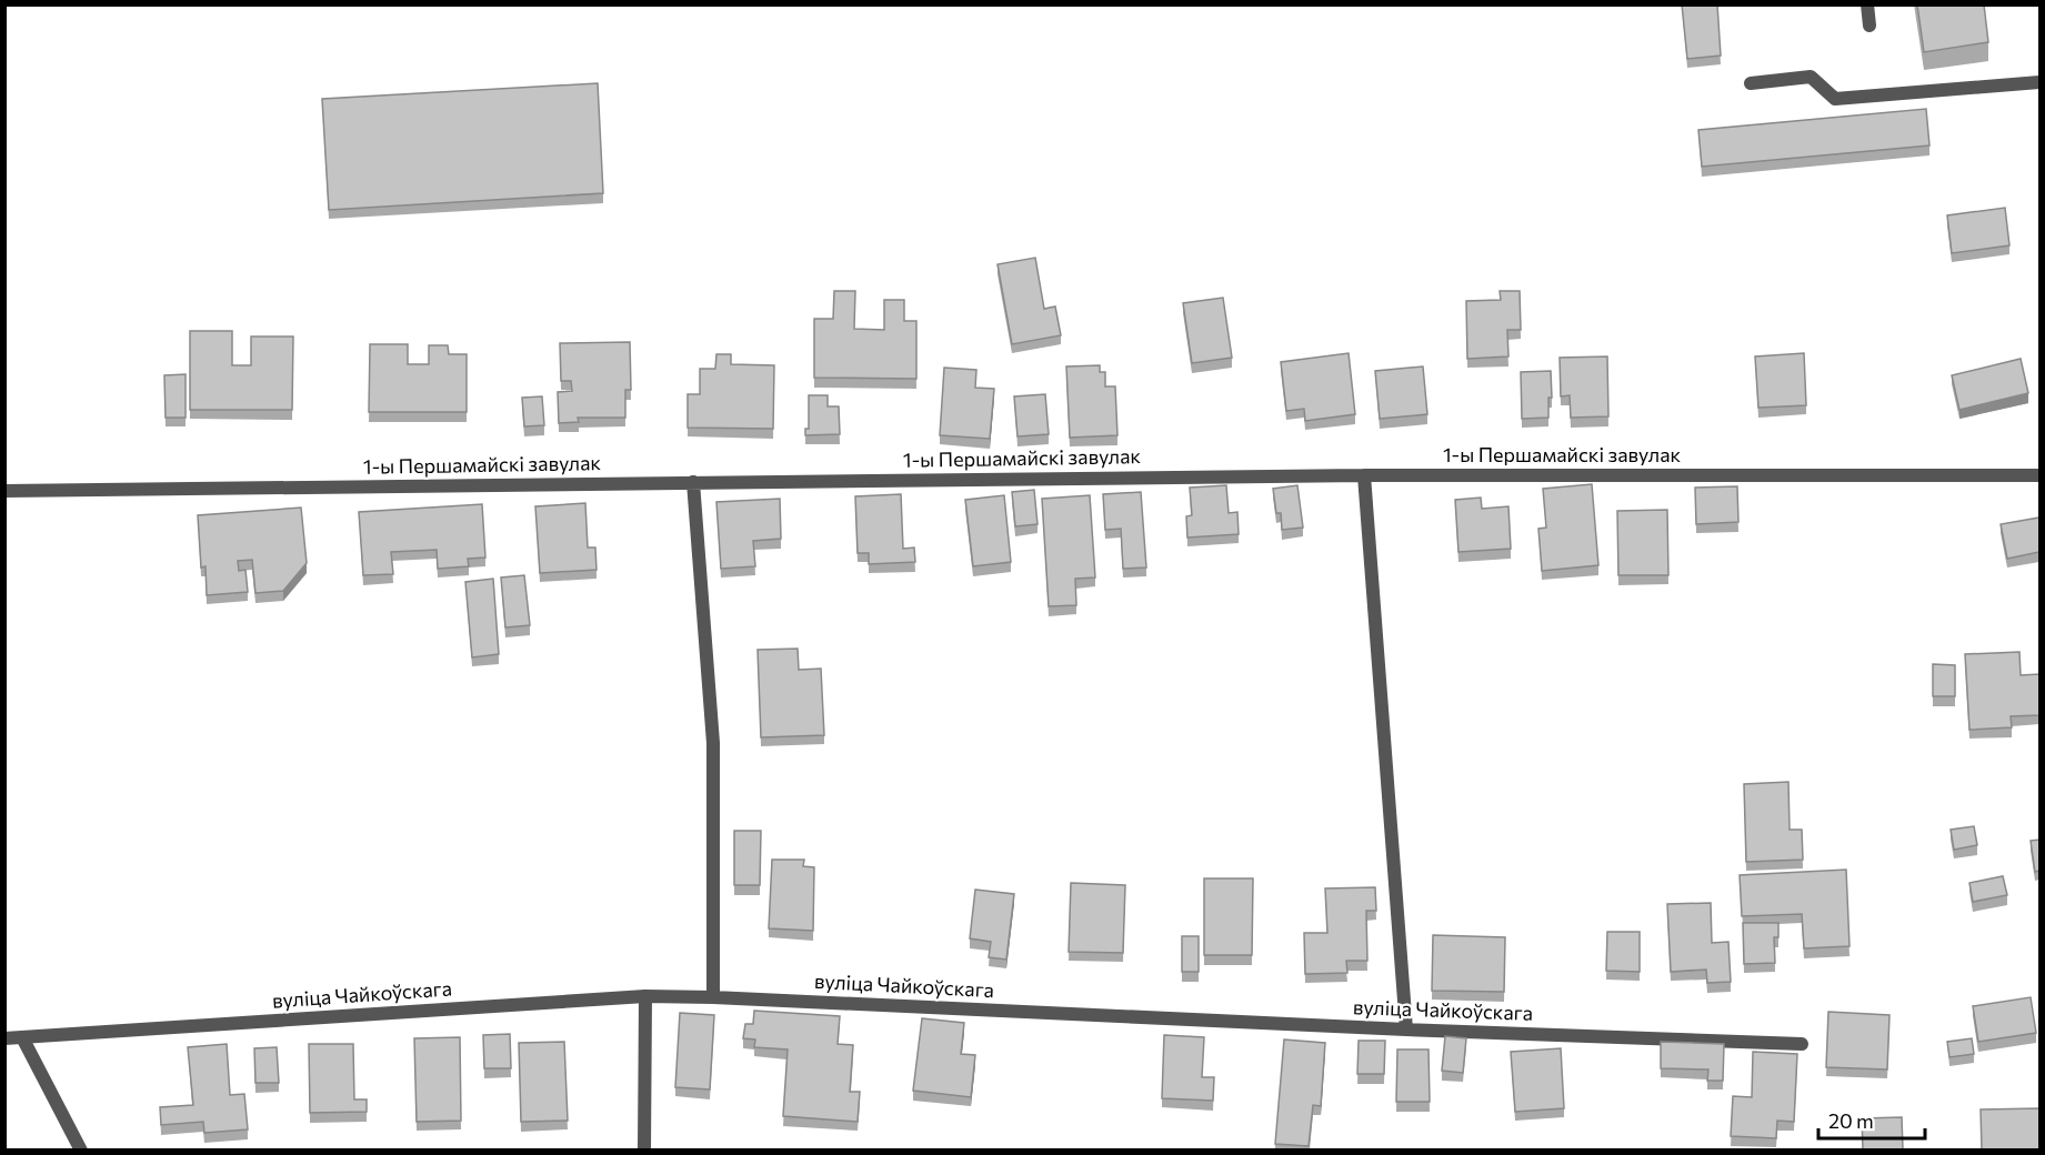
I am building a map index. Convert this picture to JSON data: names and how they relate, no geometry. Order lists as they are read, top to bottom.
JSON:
{
  "streets": {
    "street": ["1-ы Першамайскі завулак", "вуліца Чайкоўскага"]
  },
  "scale_bar": "20 m"
}
